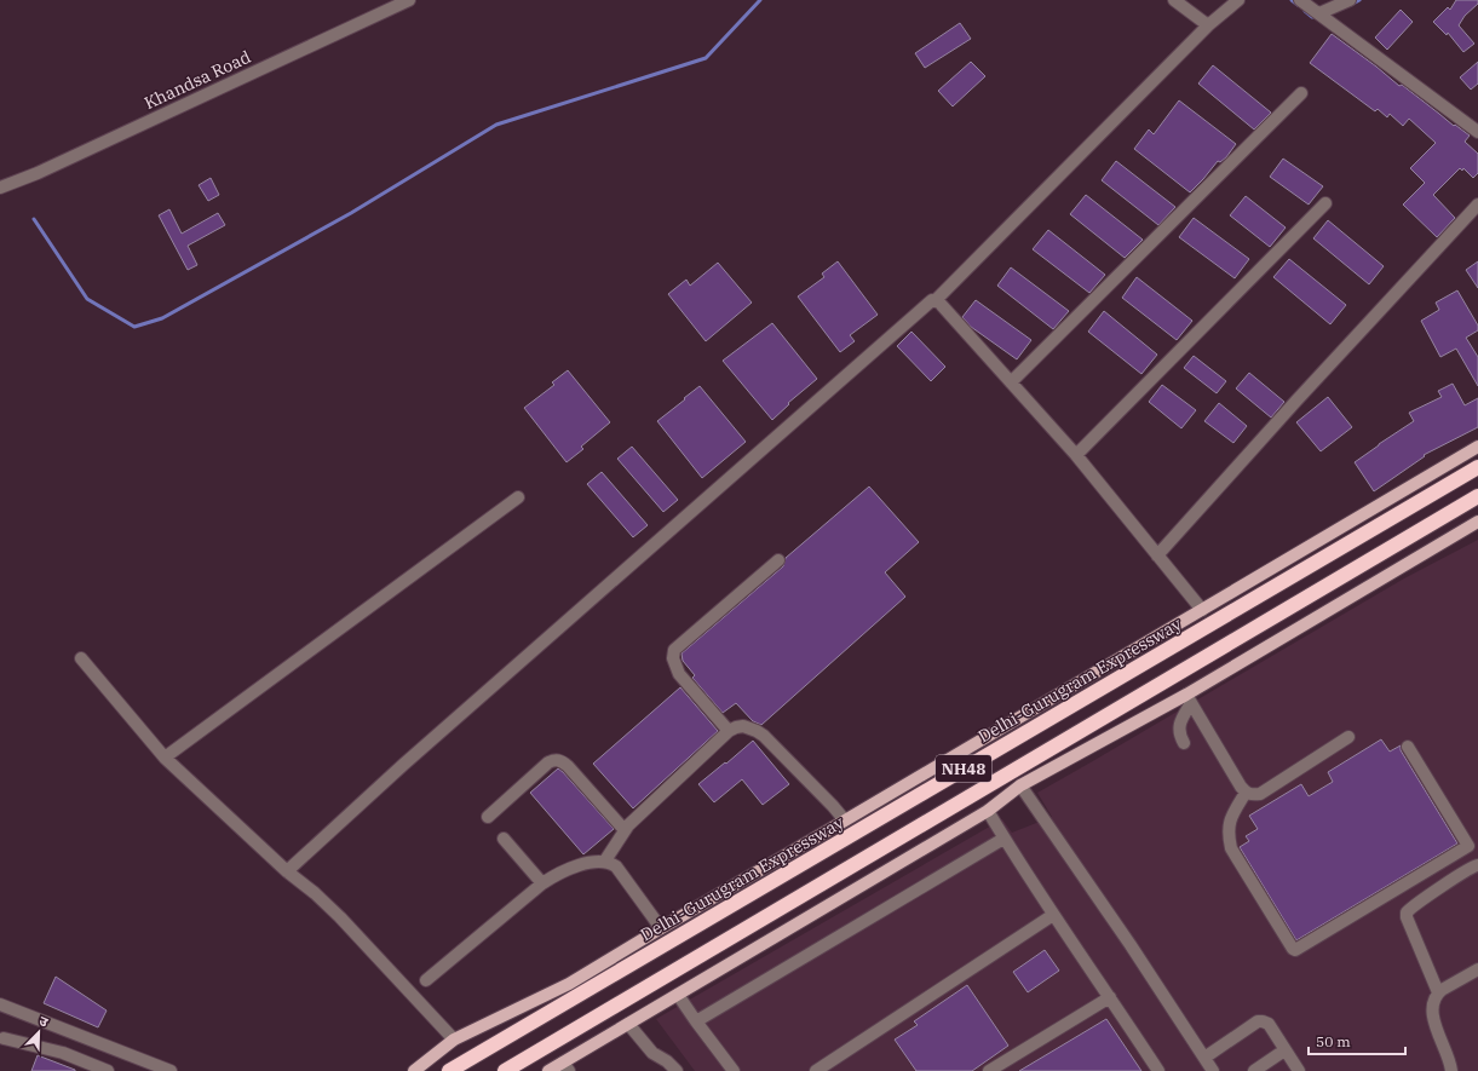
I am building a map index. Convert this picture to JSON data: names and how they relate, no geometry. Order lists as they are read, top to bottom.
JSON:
{
  "streets": {
    "highway": ["Delhi-Gurugram Expressway", "NH48"],
    "street": ["Khandsa Road"]
  },
  "scale_bar": "50 m",
  "north": "top right"
}
